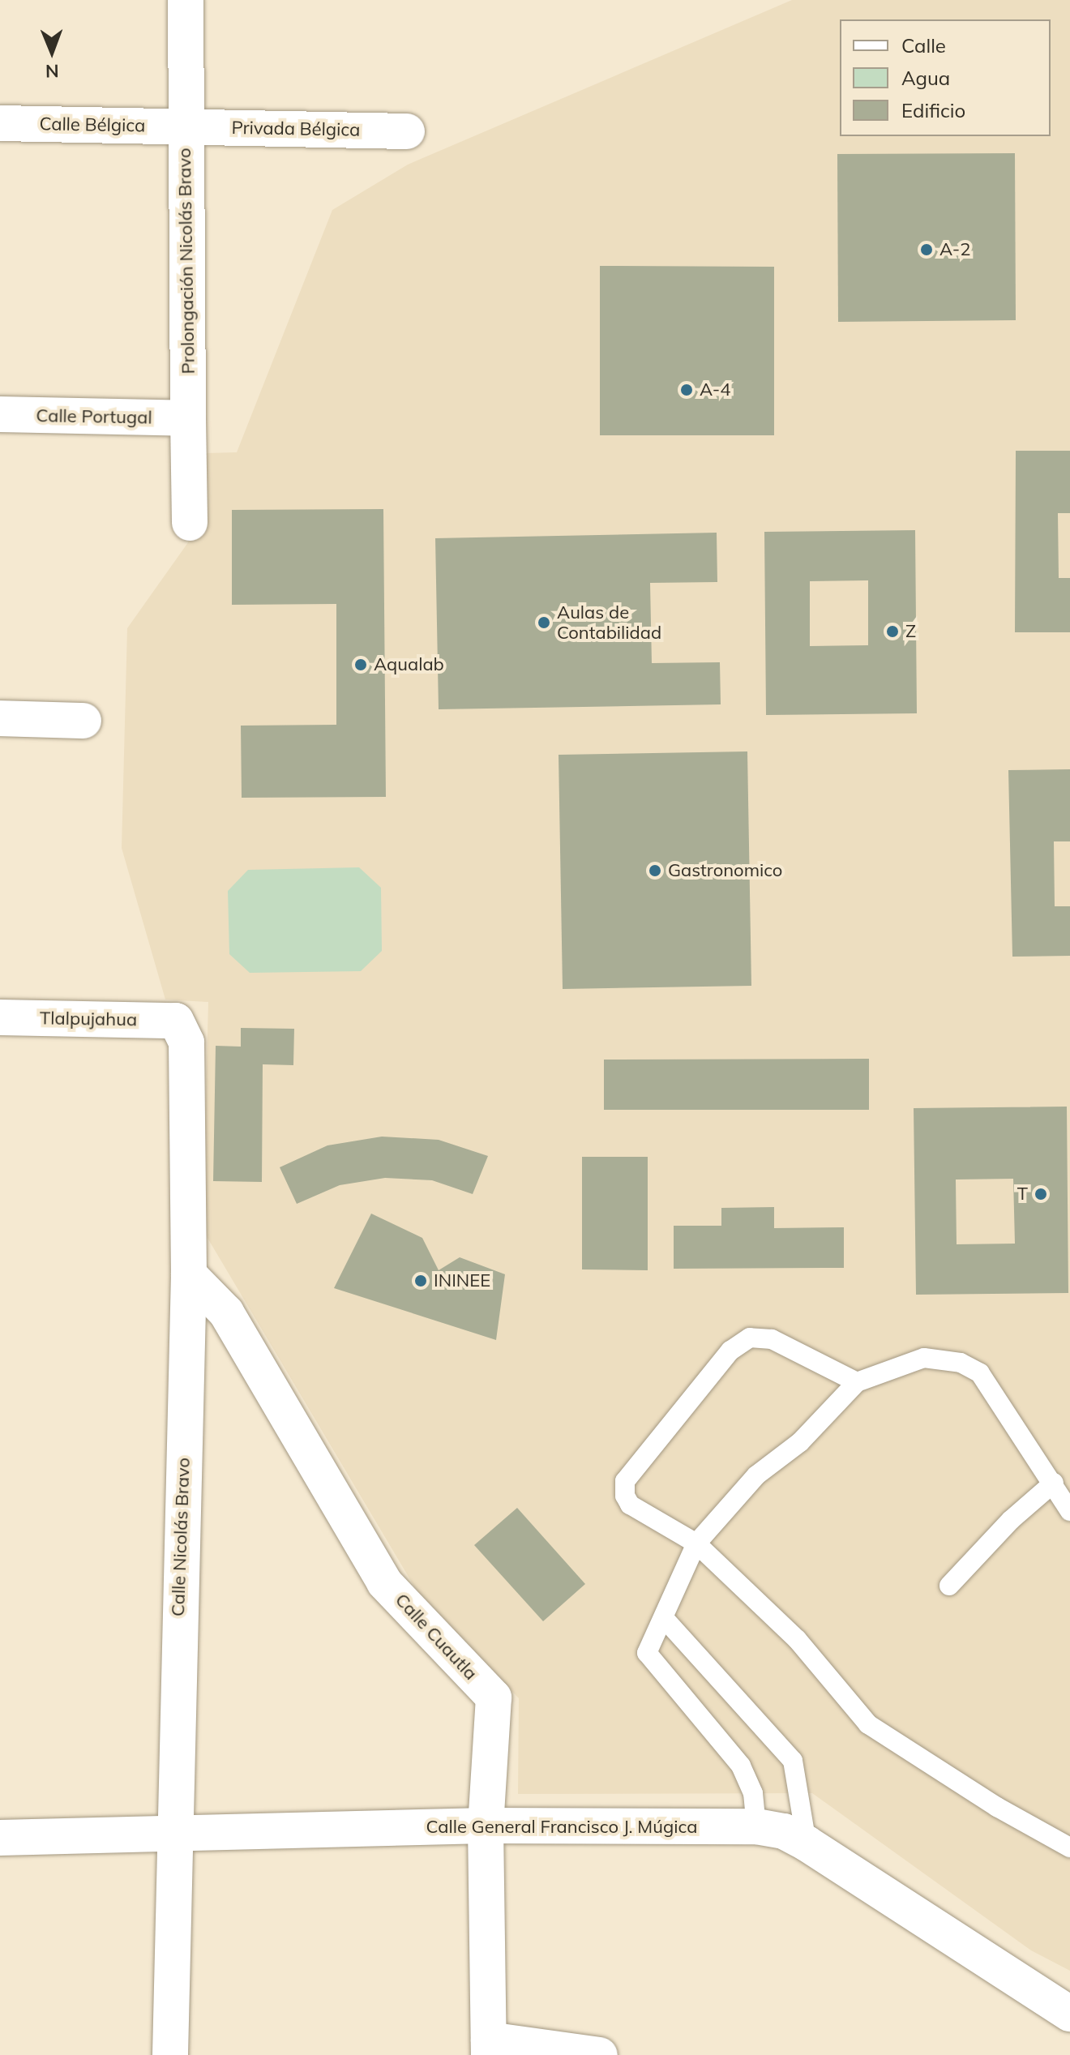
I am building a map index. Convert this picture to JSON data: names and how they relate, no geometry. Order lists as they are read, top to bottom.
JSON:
{
  "streets": {
    "street": [
      "Calle Bélgica",
      "Privada Bélgica",
      "Prolongación Nicolás Bravo",
      "Calle Portugal",
      "Tlalpujahua",
      "Calle Nicolás Bravo",
      "Calle Cuautla",
      "Calle General Francisco J. Múgica"
    ]
  },
  "crossings": [
    ["Calle Bélgica", "Privada Bélgica"],
    ["Calle Bélgica", "Prolongación Nicolás Bravo"],
    ["Privada Bélgica", "Prolongación Nicolás Bravo"],
    ["Prolongación Nicolás Bravo", "Calle Portugal"],
    ["Tlalpujahua", "Calle Nicolás Bravo"],
    ["Calle Nicolás Bravo", "Calle Cuautla"],
    ["Calle Nicolás Bravo", "Calle General Francisco J. Múgica"],
    ["Calle Cuautla", "Calle General Francisco J. Múgica"]
  ],
  "places": [
    "A-2",
    "A-4",
    "Aulas de Contabilidad",
    "Z",
    "Aqualab",
    "Gastronomico",
    "T",
    "ININEE"
  ],
  "legend": ["Calle", "Agua", "Edificio"],
  "north": "bottom"
}
